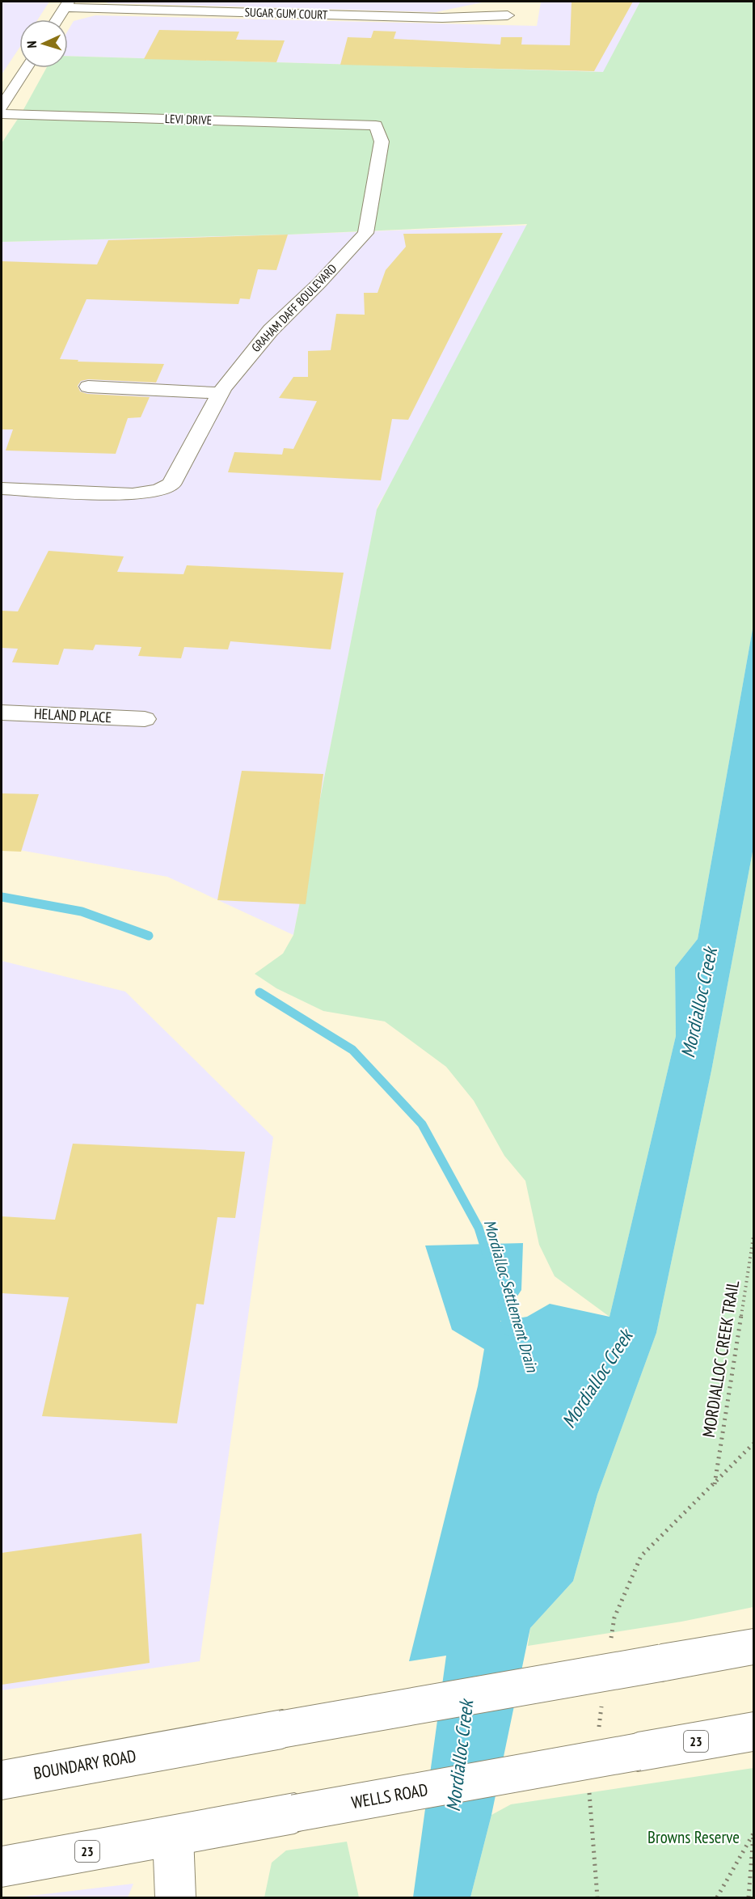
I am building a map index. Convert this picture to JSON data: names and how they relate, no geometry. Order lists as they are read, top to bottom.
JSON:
{
  "streets": {
    "street": [
      "SUGAR GUM COURT",
      "LEVI DRIVE",
      "GRAHAM DAFF BOULEVARD",
      "HELAND PLACE",
      "23",
      "BOUNDARY ROAD",
      "WELLS ROAD"
    ],
    "path": ["MORDIALLOC CREEK TRAIL"]
  },
  "crossings": [
    ["LEVI DRIVE", "GRAHAM DAFF BOULEVARD"],
    ["23", "WELLS ROAD"]
  ],
  "water": ["Mordialloc Creek", "Mordialloc Settlement Drain"],
  "parks": ["Browns Reserve"],
  "north": "left"
}
